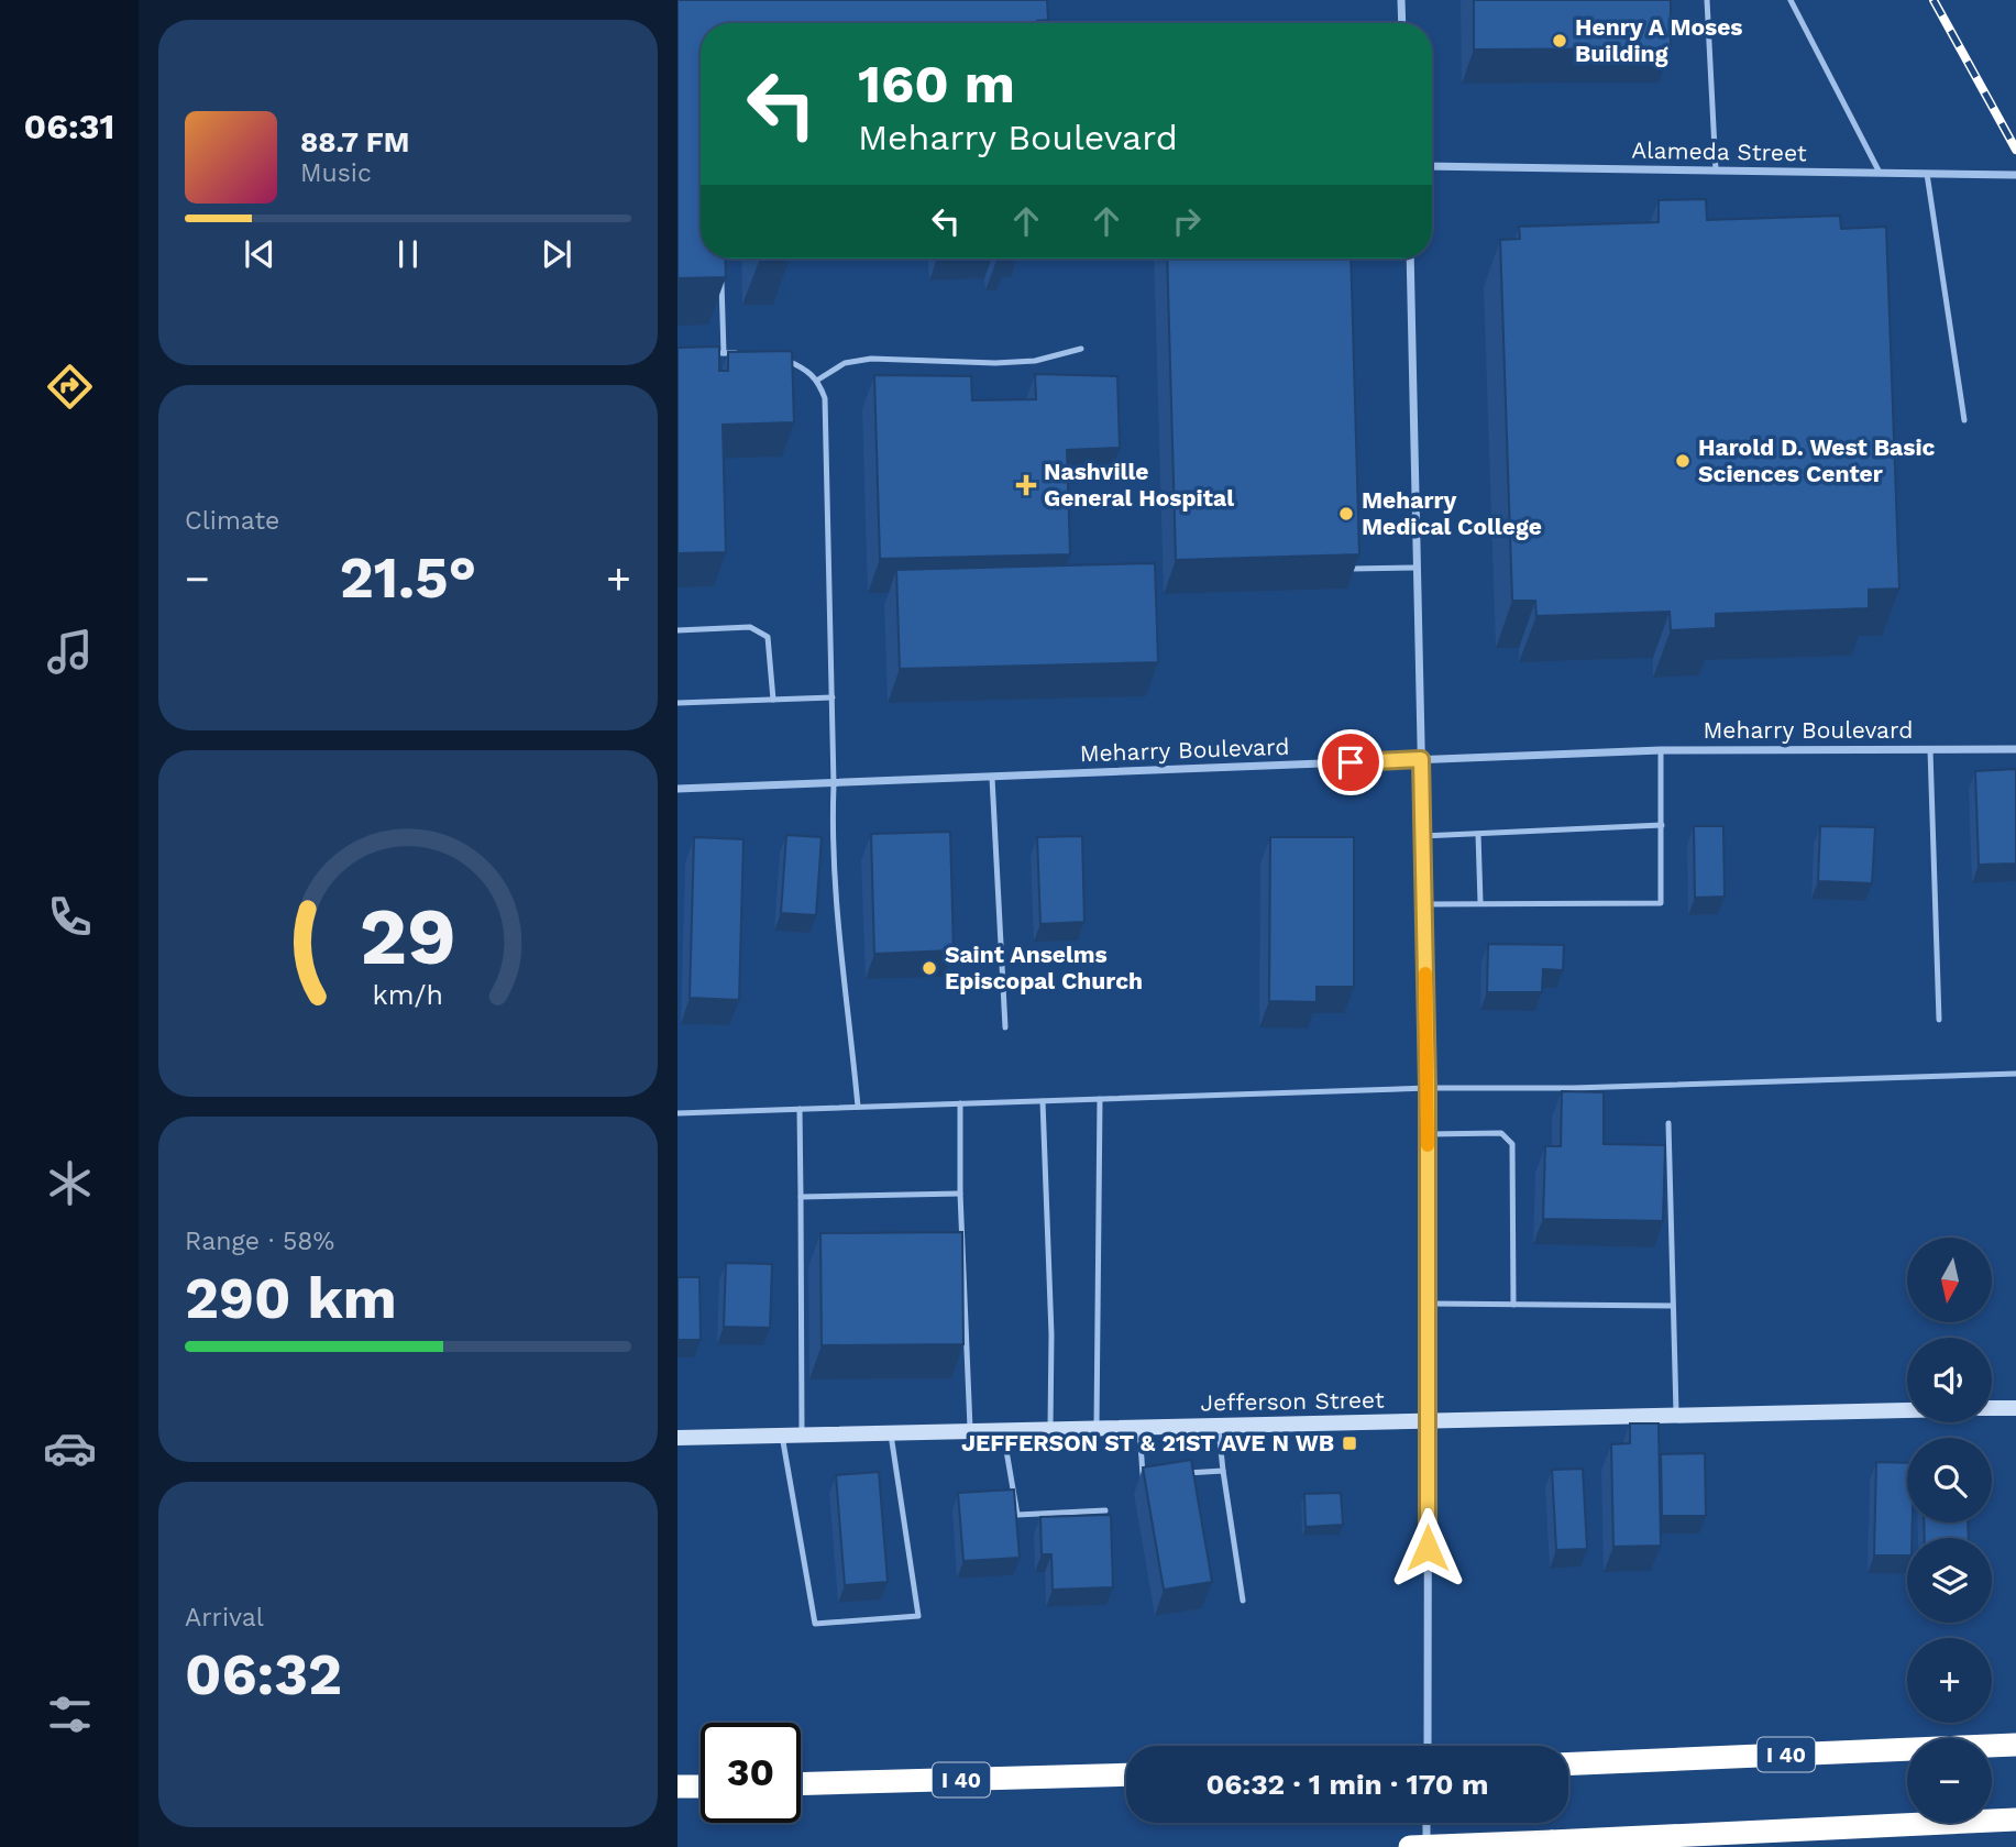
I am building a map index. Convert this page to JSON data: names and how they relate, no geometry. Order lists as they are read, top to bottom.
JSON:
{
  "streets": {
    "highway": ["I 40"],
    "main road": ["Jefferson Street"],
    "street": ["Alameda Street", "Meharry Boulevard"]
  },
  "places": {
    "other": [
      "Henry A Moses Building",
      "Harold D. West Basic Sciences Center",
      "Meharry Medical College",
      "Saint Anselms Episcopal Church"
    ],
    "health": ["Nashville General Hospital"],
    "transit": ["JEFFERSON ST & 21ST AVE N WB"]
  },
  "north": "bottom",
  "page": {
    "tabs": "06:31",
    "turn": ["160 m", "Meharry Boulevard"],
    "song": ["88.7 FM", "Music"],
    "tile": [
      "Climate",
      ["Range · 58%", "290 km"],
      ["Arrival", "06:32"]
    ],
    "heat": ["−", "21.5°", "+"],
    "map_buttons": ["+", "−"],
    "limit": "30",
    "trip": "06:32 · 1 min · 170 m",
    "gauge": ["29", "km/h"]
  }
}
